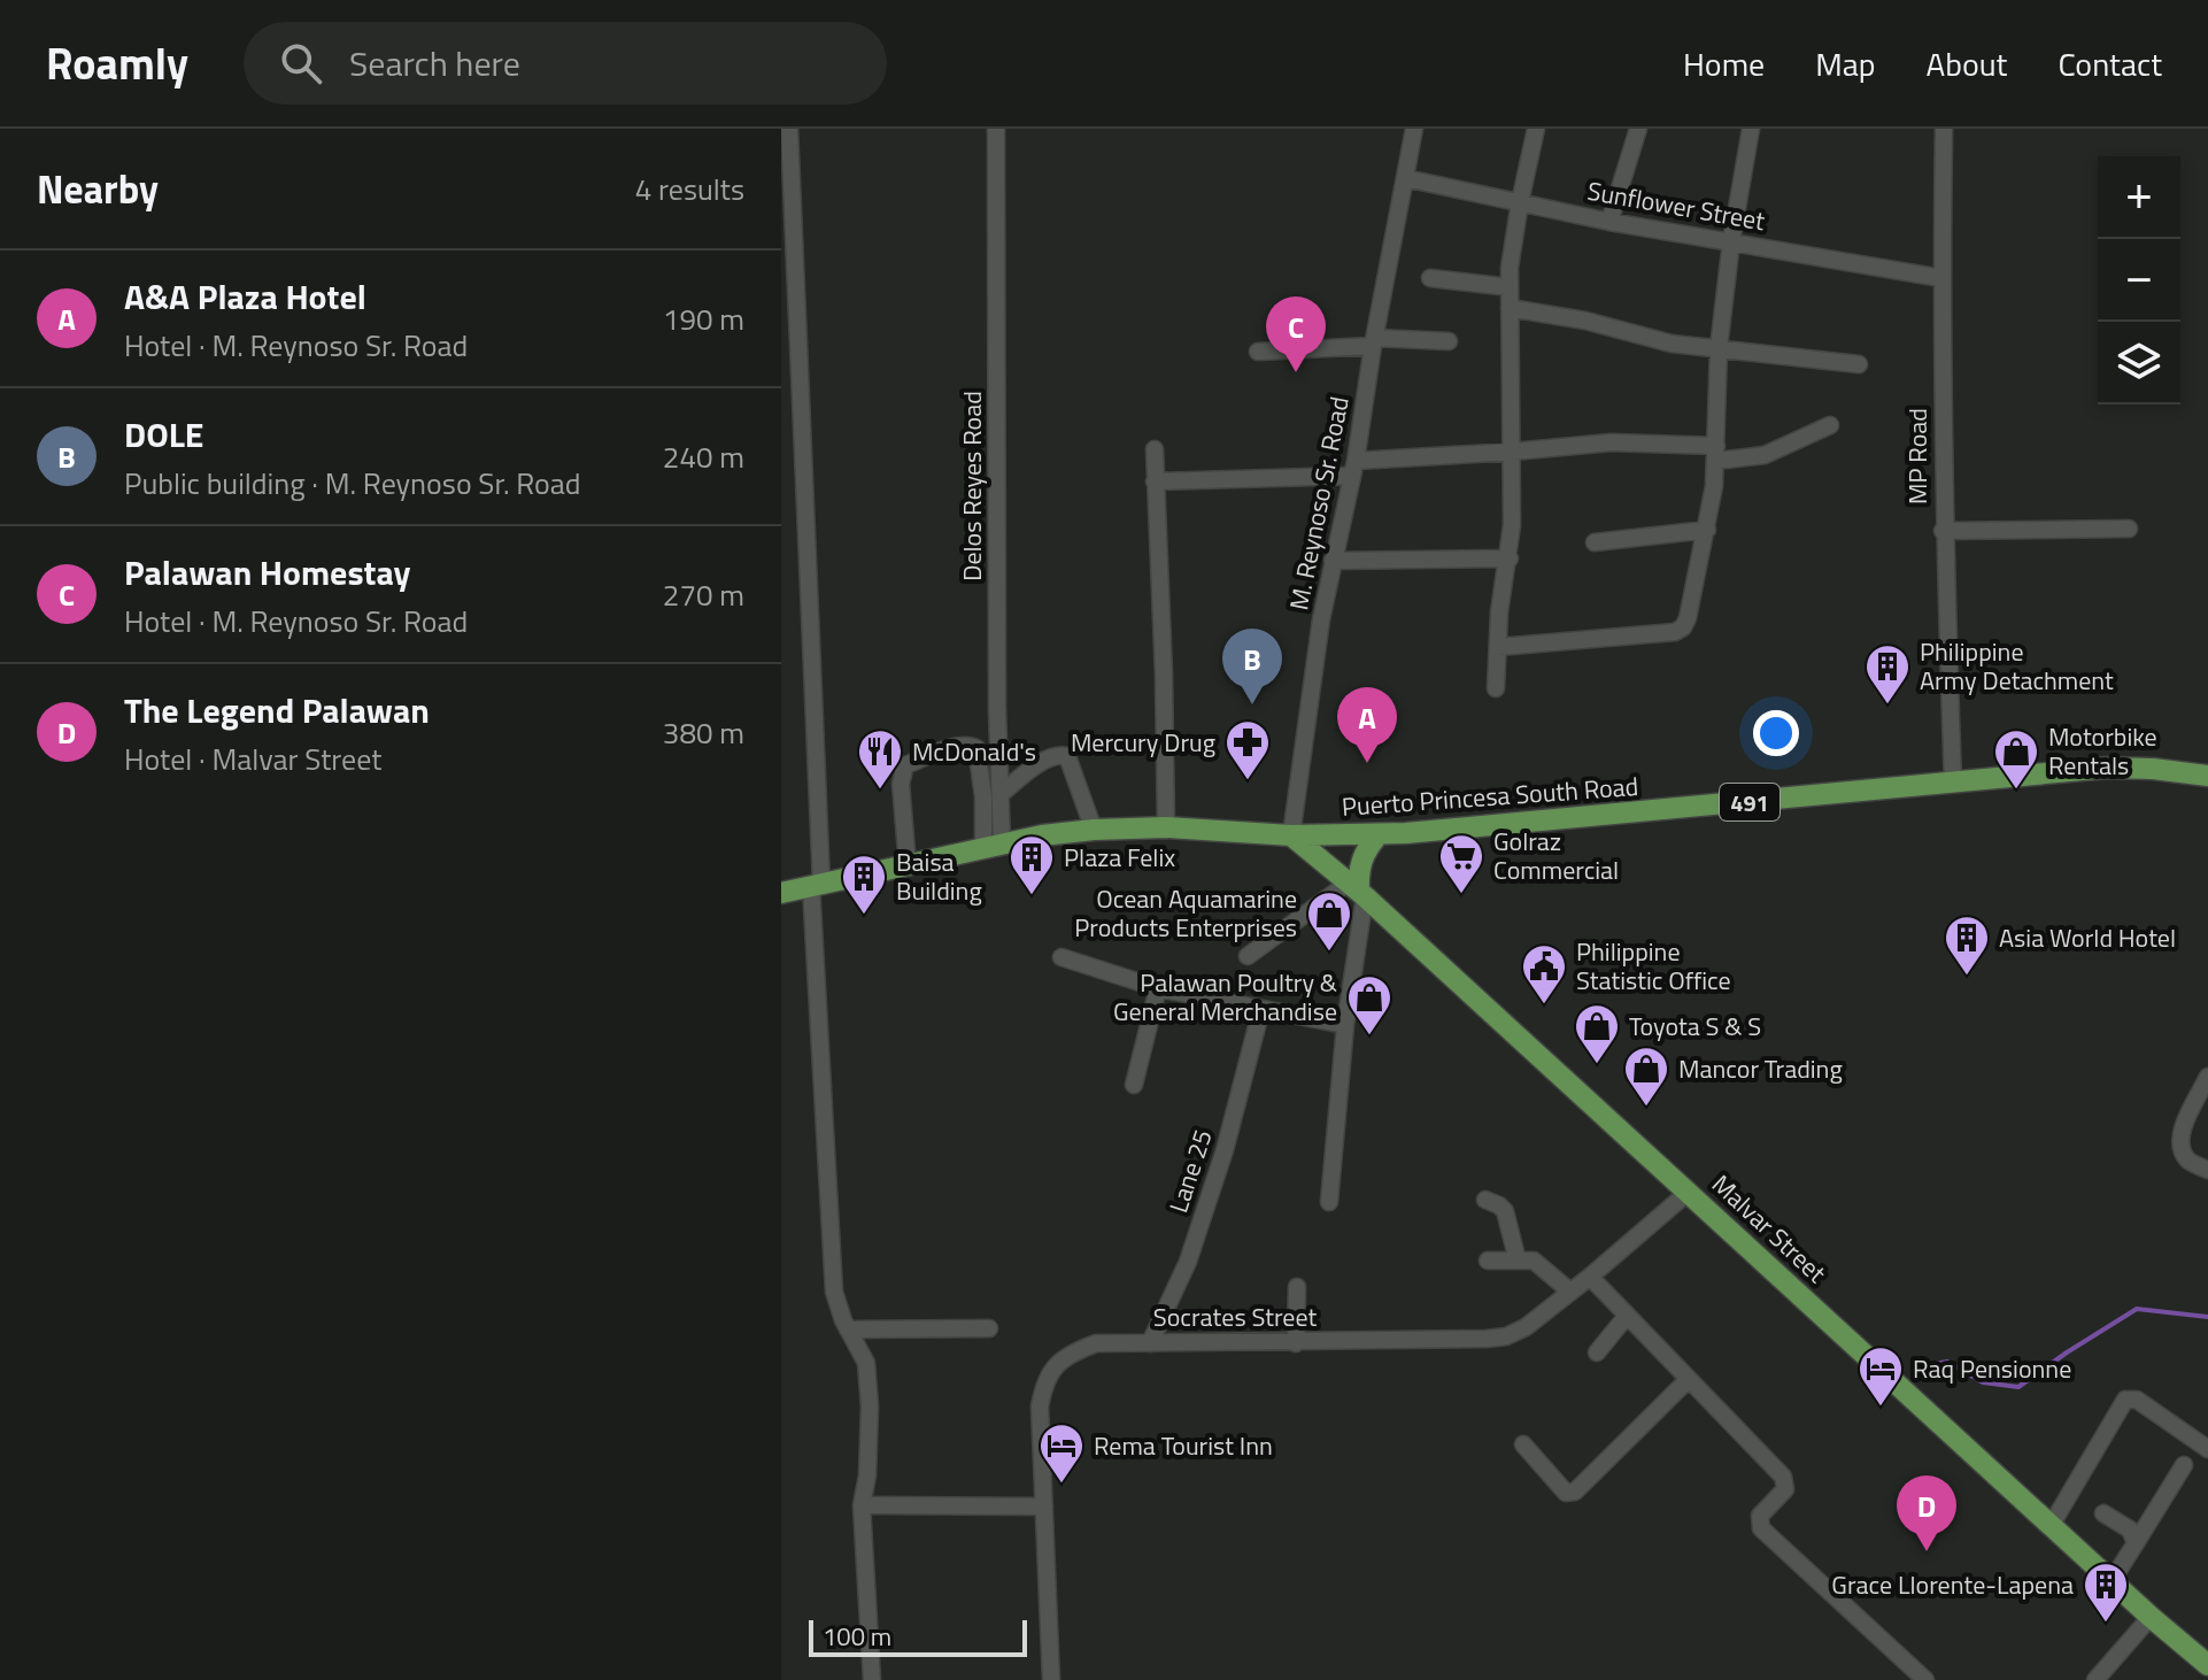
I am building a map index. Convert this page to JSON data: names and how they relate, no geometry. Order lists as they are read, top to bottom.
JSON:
{
  "streets": {
    "main road": ["Puerto Princesa South Road", "491", "Malvar Street"],
    "street": [
      "Sunflower Street",
      "MP Road",
      "Delos Reyes Road",
      "M. Reynoso Sr. Road",
      "Lane 25",
      "Socrates Street"
    ]
  },
  "crossings": [
    ["Sunflower Street", "MP Road"],
    ["Sunflower Street", "M. Reynoso Sr. Road"],
    ["MP Road", "Puerto Princesa South Road"],
    ["Delos Reyes Road", "Puerto Princesa South Road"],
    ["M. Reynoso Sr. Road", "Puerto Princesa South Road"],
    ["M. Reynoso Sr. Road", "Malvar Street"],
    ["Puerto Princesa South Road", "Malvar Street"],
    ["Lane 25", "Socrates Street"],
    ["Malvar Street", "Socrates Street"]
  ],
  "places": {
    "building": [
      "Philippine Army Detachment",
      "Plaza Felix",
      "Baisa Building",
      "Asia World Hotel",
      "Grace Llorente-Lapena"
    ],
    "pharmacy": ["Mercury Drug"],
    "restaurant": ["McDonald's"],
    "shop": [
      "Motorbike Rentals",
      "Ocean Aquamarine Products Enterprises",
      "Palawan Poultry & General Merchandise",
      "Toyota S & S",
      "Mancor Trading"
    ],
    "supermarket": ["Golraz Commercial"],
    "public building": ["Philippine Statistic Office"],
    "hotel": ["Raq Pensionne", "Rema Tourist Inn"]
  },
  "scale_bar": "100 m",
  "page": {
    "header": "Roamly",
    "search": "Search here",
    "nav": [
      "Home",
      "Map",
      "About",
      "Contact"
    ],
    "heading": ["Nearby", "4 results"],
    "map_buttons": ["+", "−"],
    "list": [
      {
        "mark": "A",
        "name": "A&A Plaza Hotel",
        "note": "Hotel · M. Reynoso Sr. Road",
        "value": "190 m"
      },
      {
        "mark": "B",
        "name": "DOLE",
        "note": "Public building · M. Reynoso Sr. Road",
        "value": "240 m"
      },
      {
        "mark": "C",
        "name": "Palawan Homestay",
        "note": "Hotel · M. Reynoso Sr. Road",
        "value": "270 m"
      },
      {
        "mark": "D",
        "name": "The Legend Palawan",
        "note": "Hotel · Malvar Street",
        "value": "380 m"
      }
    ],
    "pins": [
      "C",
      "B",
      "A",
      "D"
    ],
    "scale": "100 m"
  }
}
